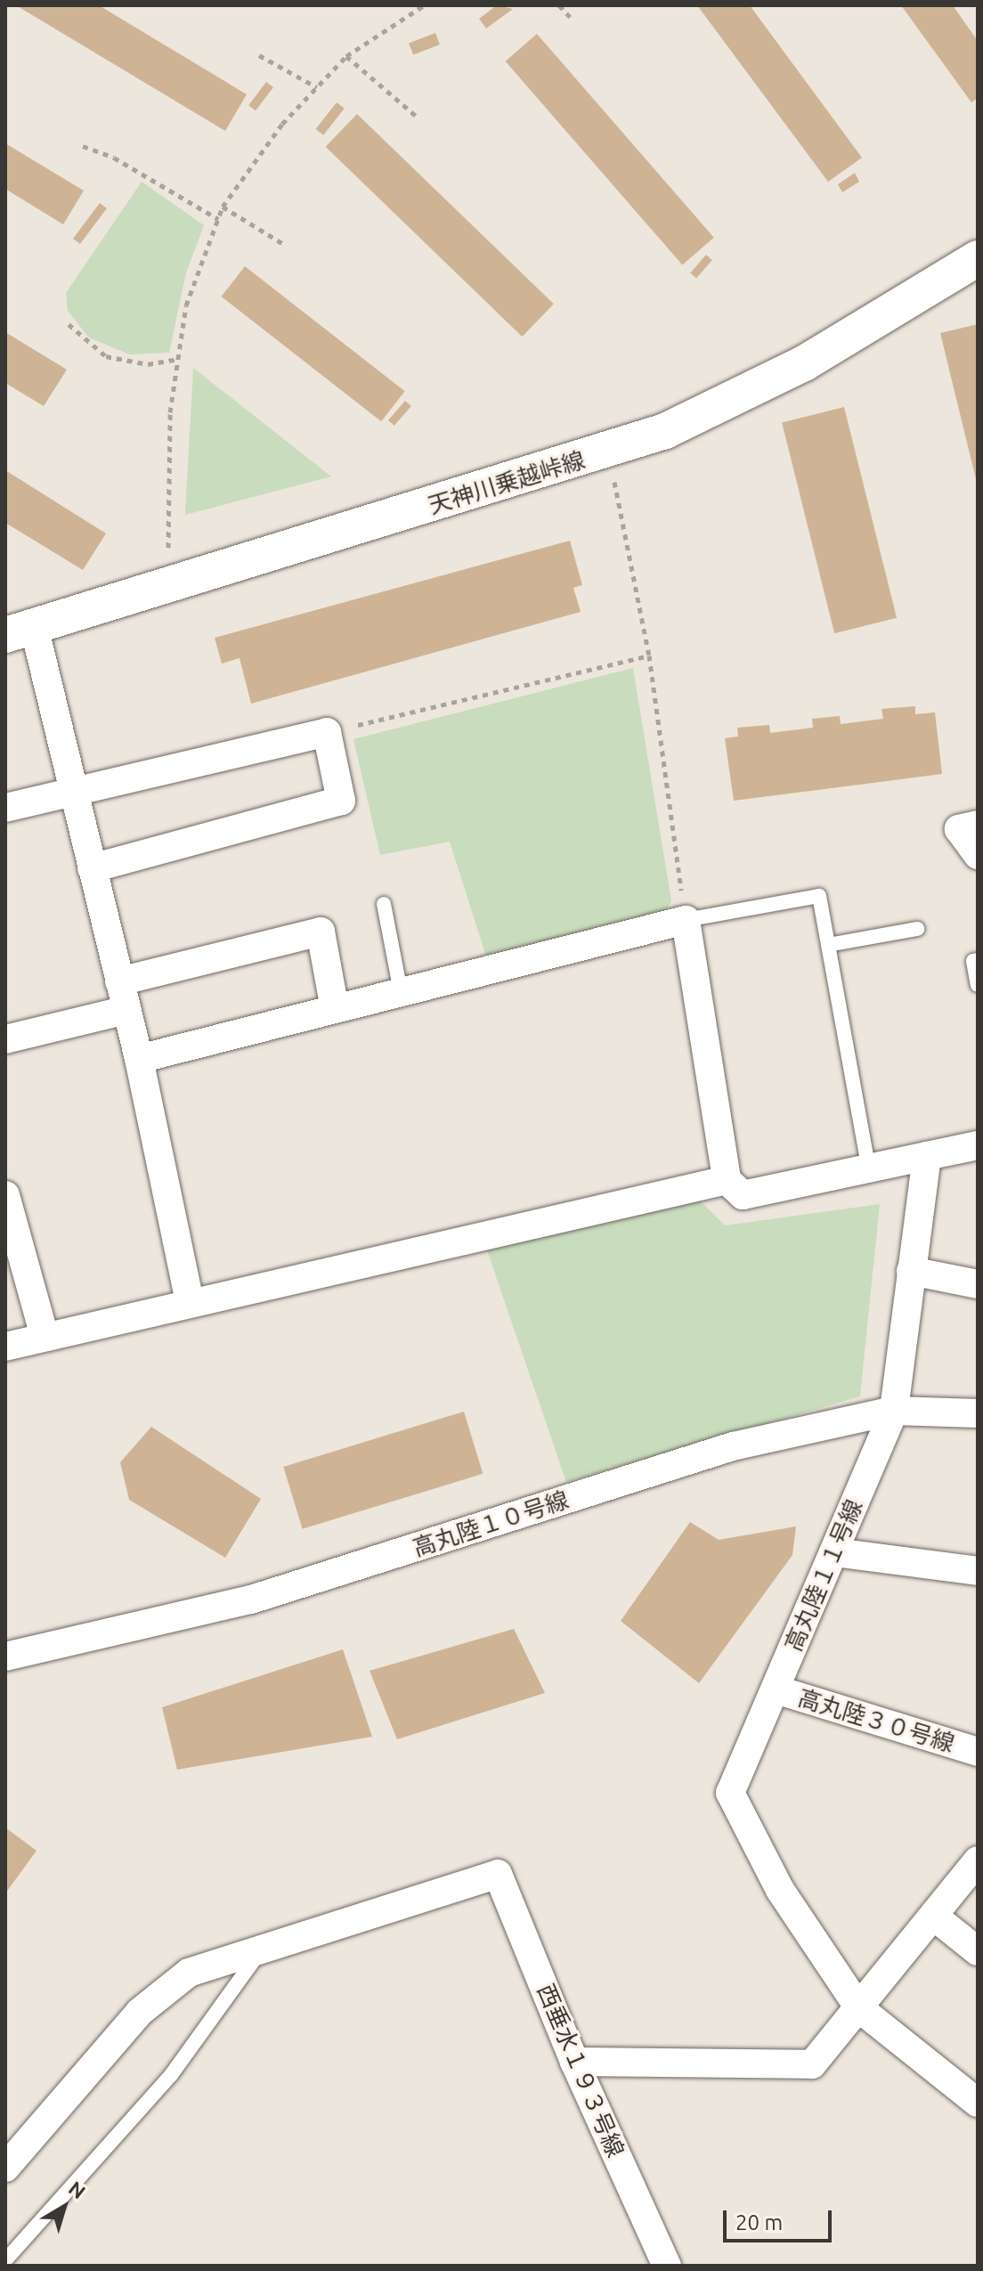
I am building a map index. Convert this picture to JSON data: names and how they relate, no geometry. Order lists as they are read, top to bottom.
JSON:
{
  "streets": {
    "street": [
      "天神川乗越峠線",
      "高丸陸１０号線",
      "高丸陸１１号線",
      "高丸陸３０号線",
      "西垂水１９３号線"
    ]
  },
  "crossings": [
    ["高丸陸１０号線", "高丸陸１１号線"],
    ["高丸陸１１号線", "高丸陸３０号線"]
  ],
  "scale_bar": "20 m",
  "north": "top right"
}
